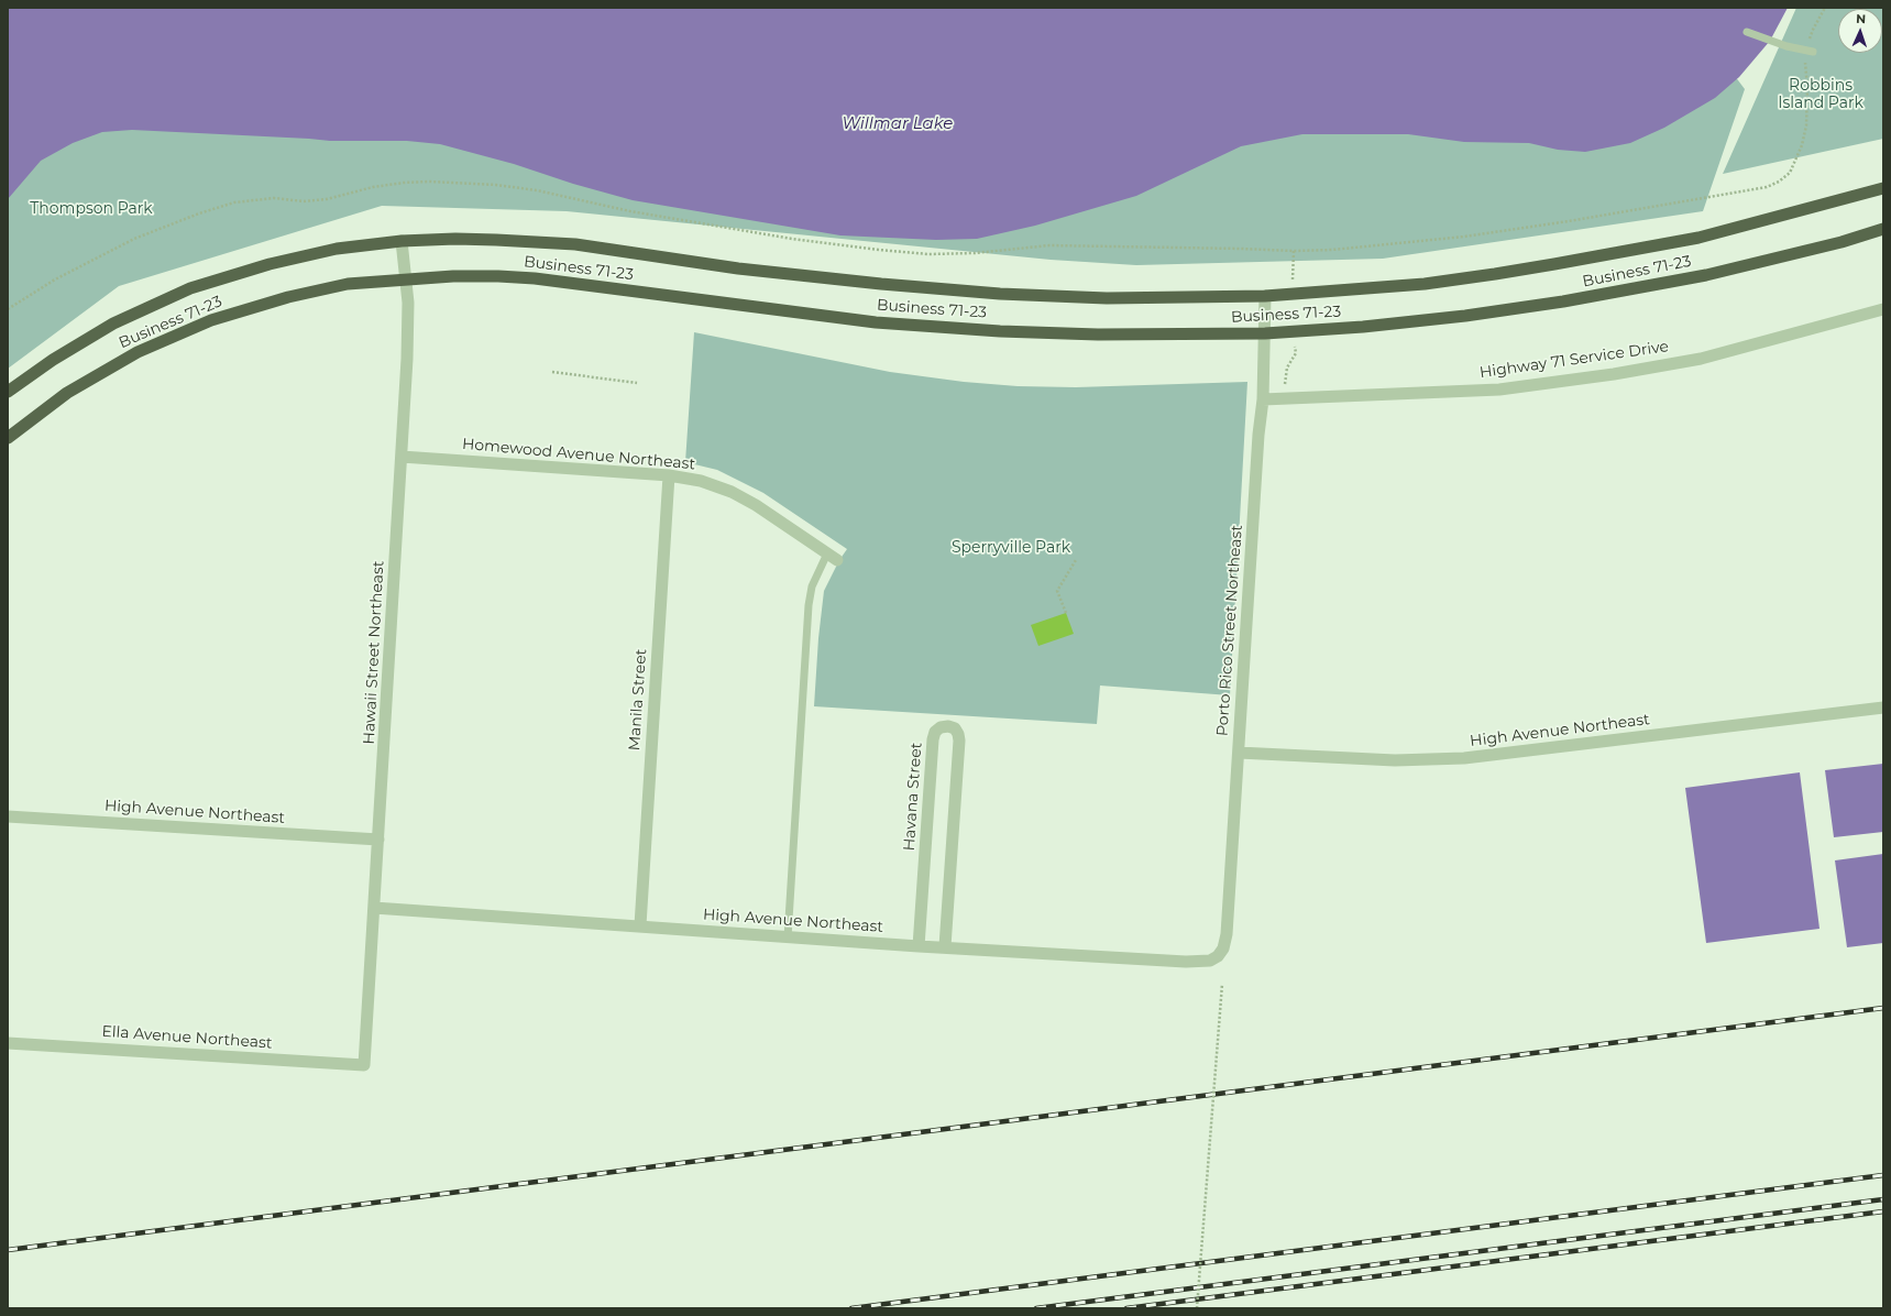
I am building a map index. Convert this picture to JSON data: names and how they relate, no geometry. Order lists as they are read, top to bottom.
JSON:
{
  "streets": {
    "highway": ["Business 71-23"],
    "street": [
      "Highway 71 Service Drive",
      "Homewood Avenue Northeast",
      "Porto Rico Street Northeast",
      "Hawaii Street Northeast",
      "Manila Street",
      "High Avenue Northeast",
      "Havana Street",
      "Ella Avenue Northeast"
    ]
  },
  "crossings": [
    ["Business 71-23", "Porto Rico Street Northeast"],
    ["Business 71-23", "Hawaii Street Northeast"],
    ["Highway 71 Service Drive", "Porto Rico Street Northeast"],
    ["Homewood Avenue Northeast", "Hawaii Street Northeast"],
    ["Homewood Avenue Northeast", "Manila Street"],
    ["Porto Rico Street Northeast", "High Avenue Northeast"],
    ["Hawaii Street Northeast", "High Avenue Northeast"],
    ["Hawaii Street Northeast", "Ella Avenue Northeast"],
    ["Manila Street", "High Avenue Northeast"],
    ["High Avenue Northeast", "Havana Street"]
  ],
  "water": ["Willmar Lake"],
  "parks": ["Robbins Island Park", "Thompson Park", "Sperryville Park"],
  "north": "top"
}
